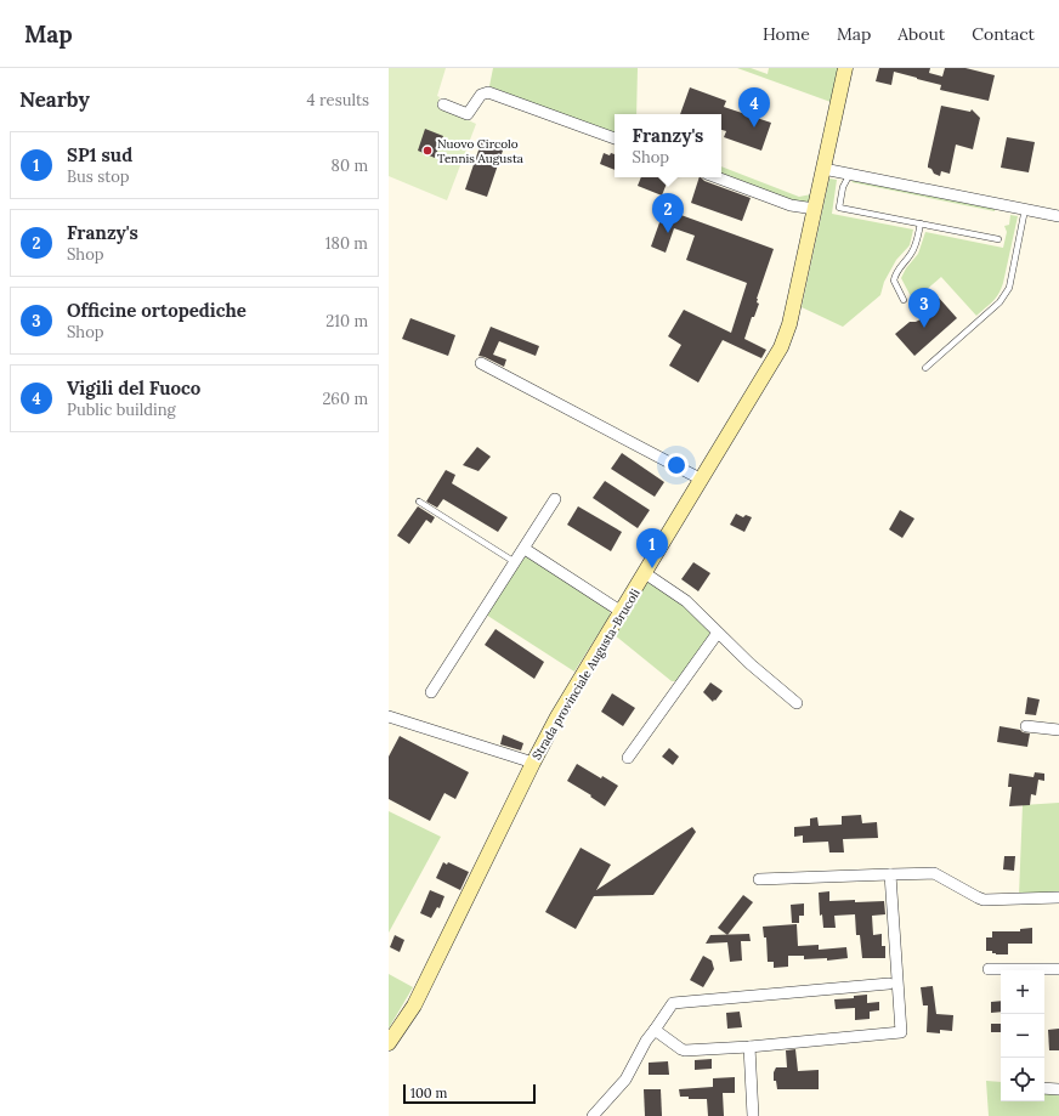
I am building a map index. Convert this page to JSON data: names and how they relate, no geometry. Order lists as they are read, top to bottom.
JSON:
{
  "streets": {
    "main road": ["Strada provinciale Augusta-Brucoli"]
  },
  "places": ["Nuovo Circolo Tennis Augusta"],
  "scale_bar": "100 m",
  "page": {
    "header": "Map",
    "nav": [
      "Home",
      "Map",
      "About",
      "Contact"
    ],
    "heading": ["Nearby", "4 results"],
    "pins": [
      "4",
      "2",
      "3",
      "1"
    ],
    "popup": ["Franzy's", "Shop"],
    "list": [
      {
        "mark": "1",
        "name": "SP1 sud",
        "note": "Bus stop",
        "value": "80 m"
      },
      {
        "mark": "2",
        "name": "Franzy's",
        "note": "Shop",
        "value": "180 m"
      },
      {
        "mark": "3",
        "name": "Officine ortopediche",
        "note": "Shop",
        "value": "210 m"
      },
      {
        "mark": "4",
        "name": "Vigili del Fuoco",
        "note": "Public building",
        "value": "260 m"
      }
    ],
    "map_buttons": ["+", "−"],
    "scale": "100 m"
  }
}
